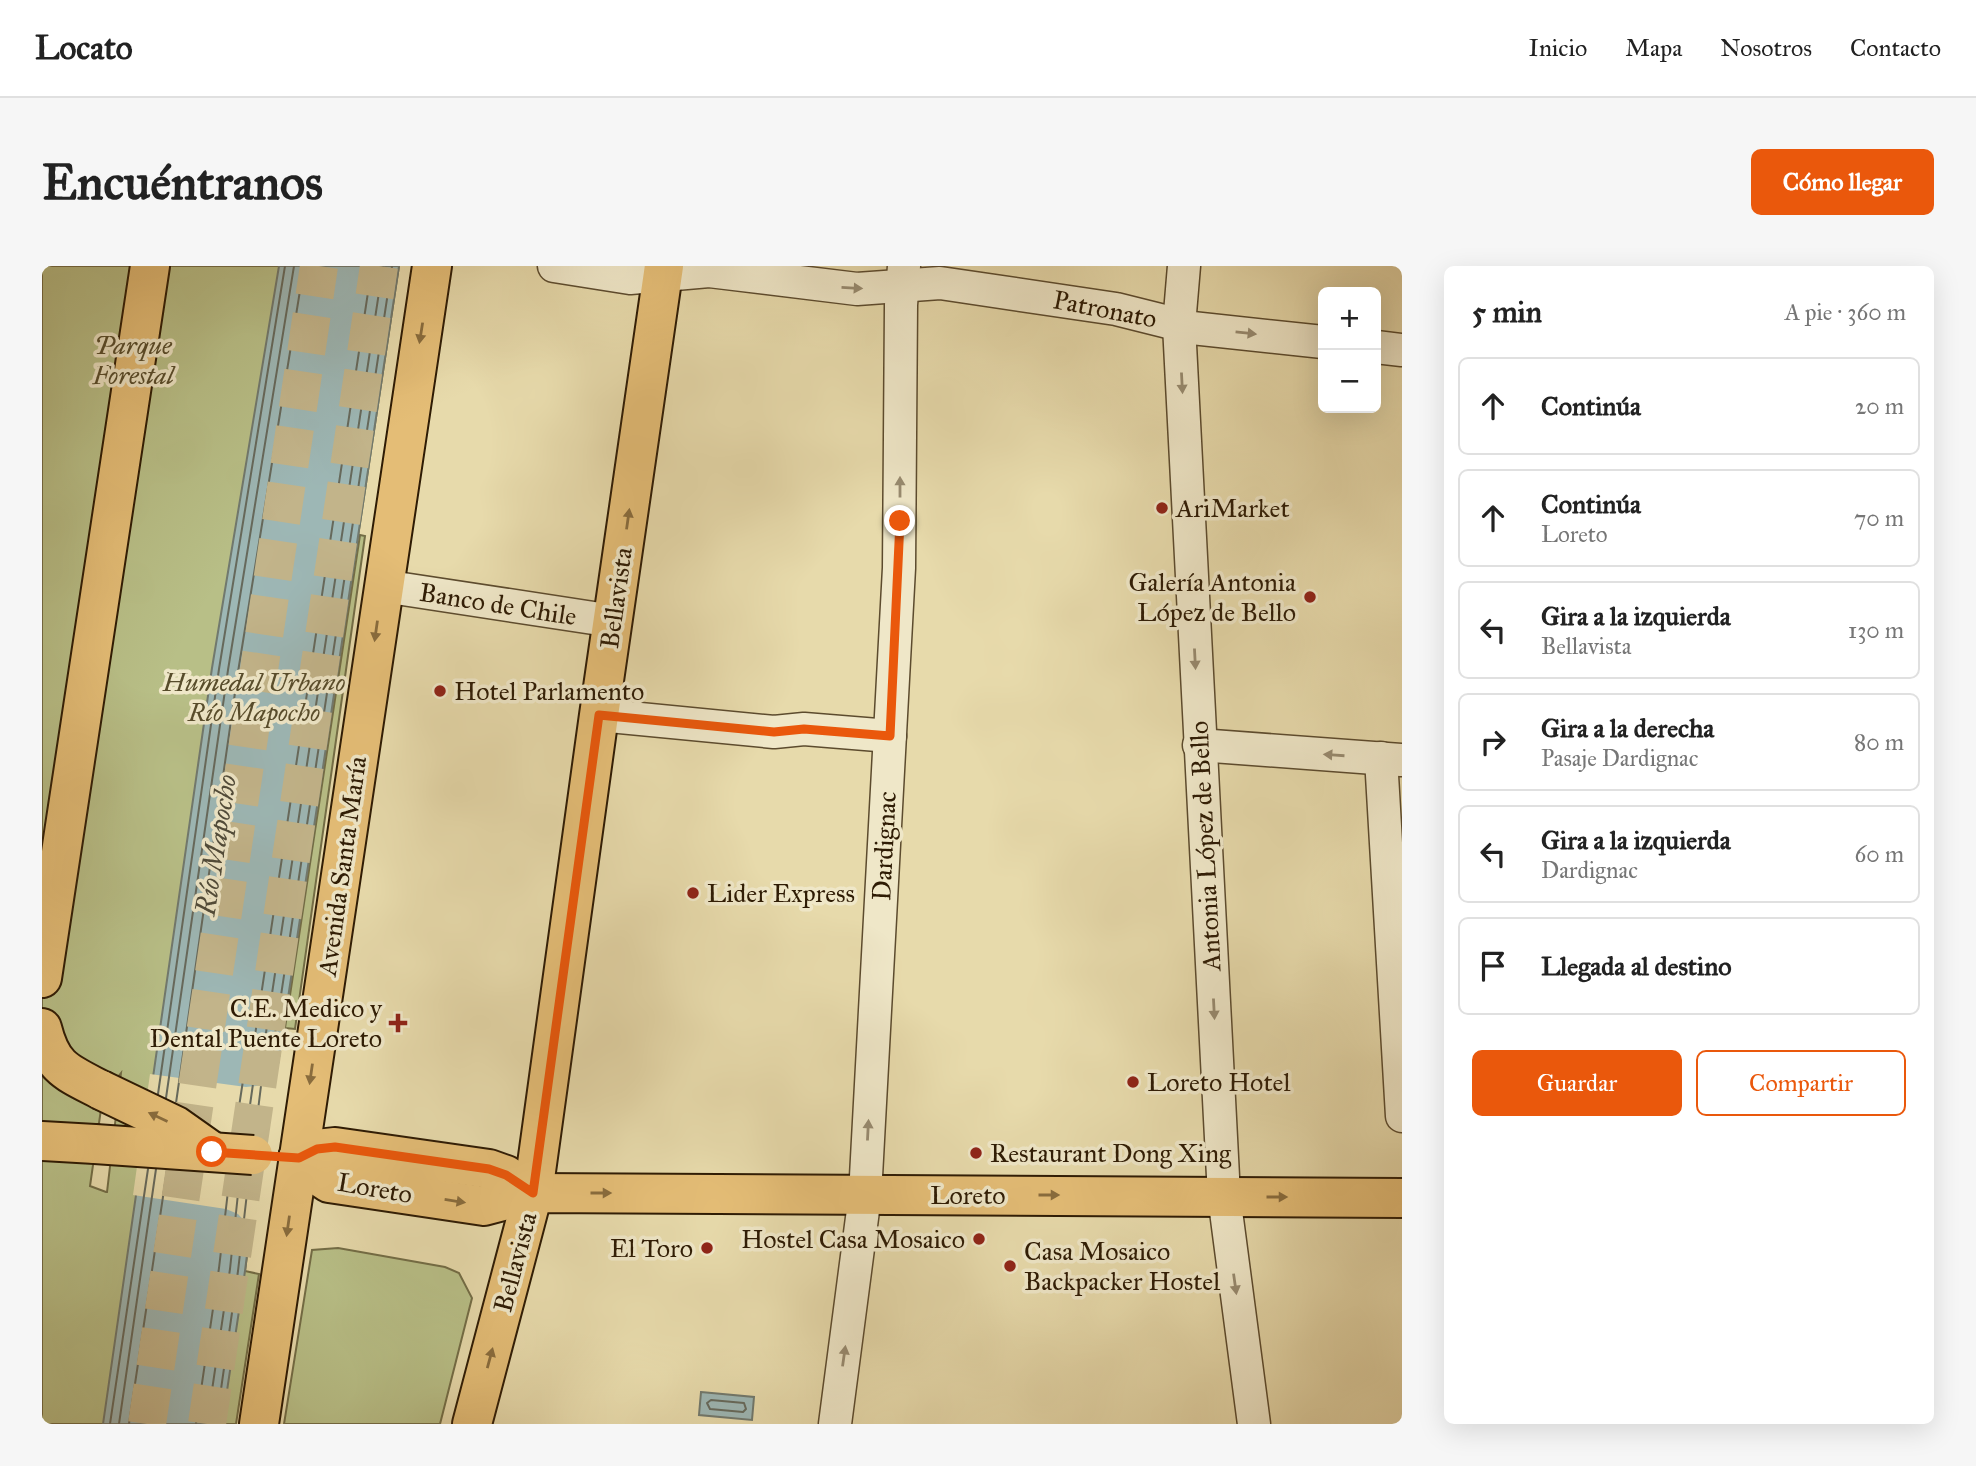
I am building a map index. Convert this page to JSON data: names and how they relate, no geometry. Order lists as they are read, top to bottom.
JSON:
{
  "streets": {
    "main road": ["Bellavista", "Avenida Santa María", "Loreto"],
    "street": [
      "Patronato",
      "Banco de Chile",
      "Dardignac",
      "Antonia López de Bello"
    ]
  },
  "crossings": [
    ["Patronato", "Bellavista"],
    ["Patronato", "Dardignac"],
    ["Patronato", "Antonia López de Bello"],
    ["Bellavista", "Banco de Chile"],
    ["Bellavista", "Loreto"],
    ["Banco de Chile", "Avenida Santa María"],
    ["Dardignac", "Loreto"],
    ["Antonia López de Bello", "Loreto"],
    ["Avenida Santa María", "Loreto"]
  ],
  "one_way": [
    "Patronato",
    "Bellavista",
    "Dardignac",
    "Loreto"
  ],
  "water": ["Río Mapocho"],
  "parks": ["Parque Forestal", "Humedal Urbano Río Mapocho"],
  "places": {
    "other": [
      "AriMarket",
      "Galería Antonia López de Bello",
      "Hotel Parlamento",
      "Lider Express",
      "Loreto Hotel",
      "Restaurant Dong Xing",
      "Hostel Casa Mosaico",
      "El Toro",
      "Casa Mosaico Backpacker Hostel"
    ],
    "health": ["C.E. Medico y Dental Puente Loreto"]
  },
  "page": {
    "header": "Locato",
    "nav": [
      "Inicio",
      "Mapa",
      "Nosotros",
      "Contacto"
    ],
    "buttons": [
      "Cómo llegar",
      ["Guardar", "Compartir"]
    ],
    "title": "Encuéntranos",
    "heading": ["5 min", "A pie · 360 m"],
    "map_buttons": ["+", "−"],
    "list": [
      ["Continúa", "20 m"],
      ["Continúa", "Loreto", "70 m"],
      ["Gira a la izquierda", "Bellavista", "130 m"],
      ["Gira a la derecha", "Pasaje Dardignac", "80 m"],
      ["Gira a la izquierda", "Dardignac", "60 m"],
      "Llegada al destino"
    ]
  }
}
